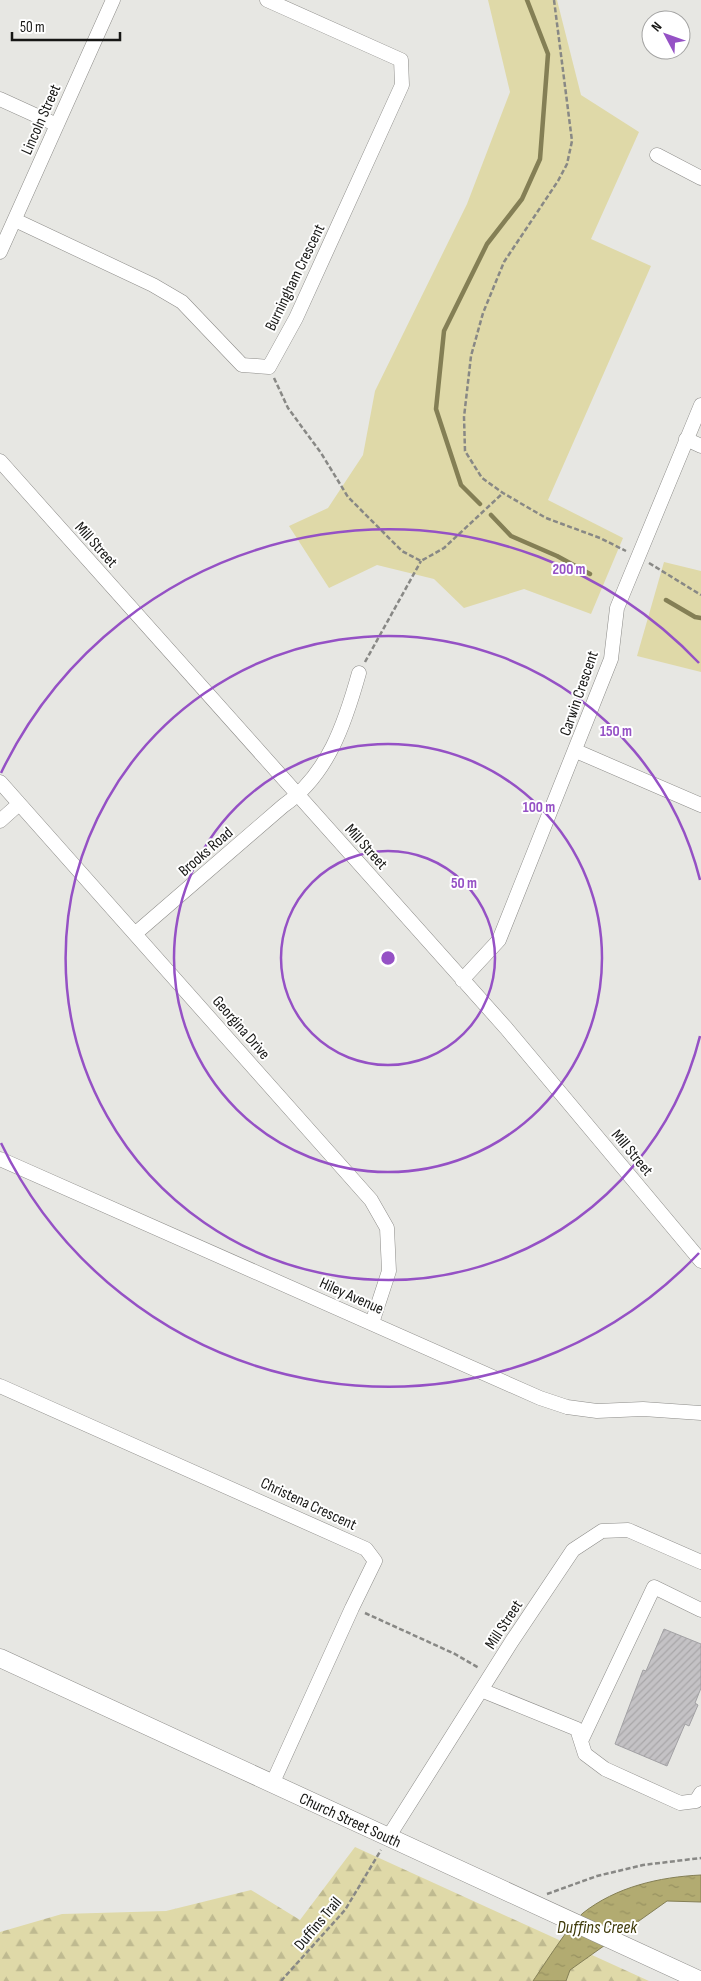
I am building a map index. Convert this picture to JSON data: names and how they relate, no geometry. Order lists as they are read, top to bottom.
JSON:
{
  "streets": {
    "main road": ["Church Street South"],
    "street": [
      "Lincoln Street",
      "Burningham Crescent",
      "Mill Street",
      "Carwin Crescent",
      "Brooks Road",
      "Georgina Drive",
      "Hiley Avenue",
      "Christena Crescent"
    ],
    "path": ["Duffins Trail"]
  },
  "crossings": [
    ["Mill Street", "Carwin Crescent"],
    ["Mill Street", "Brooks Road"],
    ["Mill Street", "Church Street South"],
    ["Mill Street", "Duffins Trail"],
    ["Brooks Road", "Georgina Drive"],
    ["Georgina Drive", "Hiley Avenue"],
    ["Christena Crescent", "Church Street South"],
    ["Church Street South", "Duffins Trail"]
  ],
  "water": ["Duffins Creek"],
  "scale_bar": "50 m",
  "north": "top left",
  "rings": [
    "200 m",
    "150 m",
    "100 m",
    "50 m"
  ]
}
